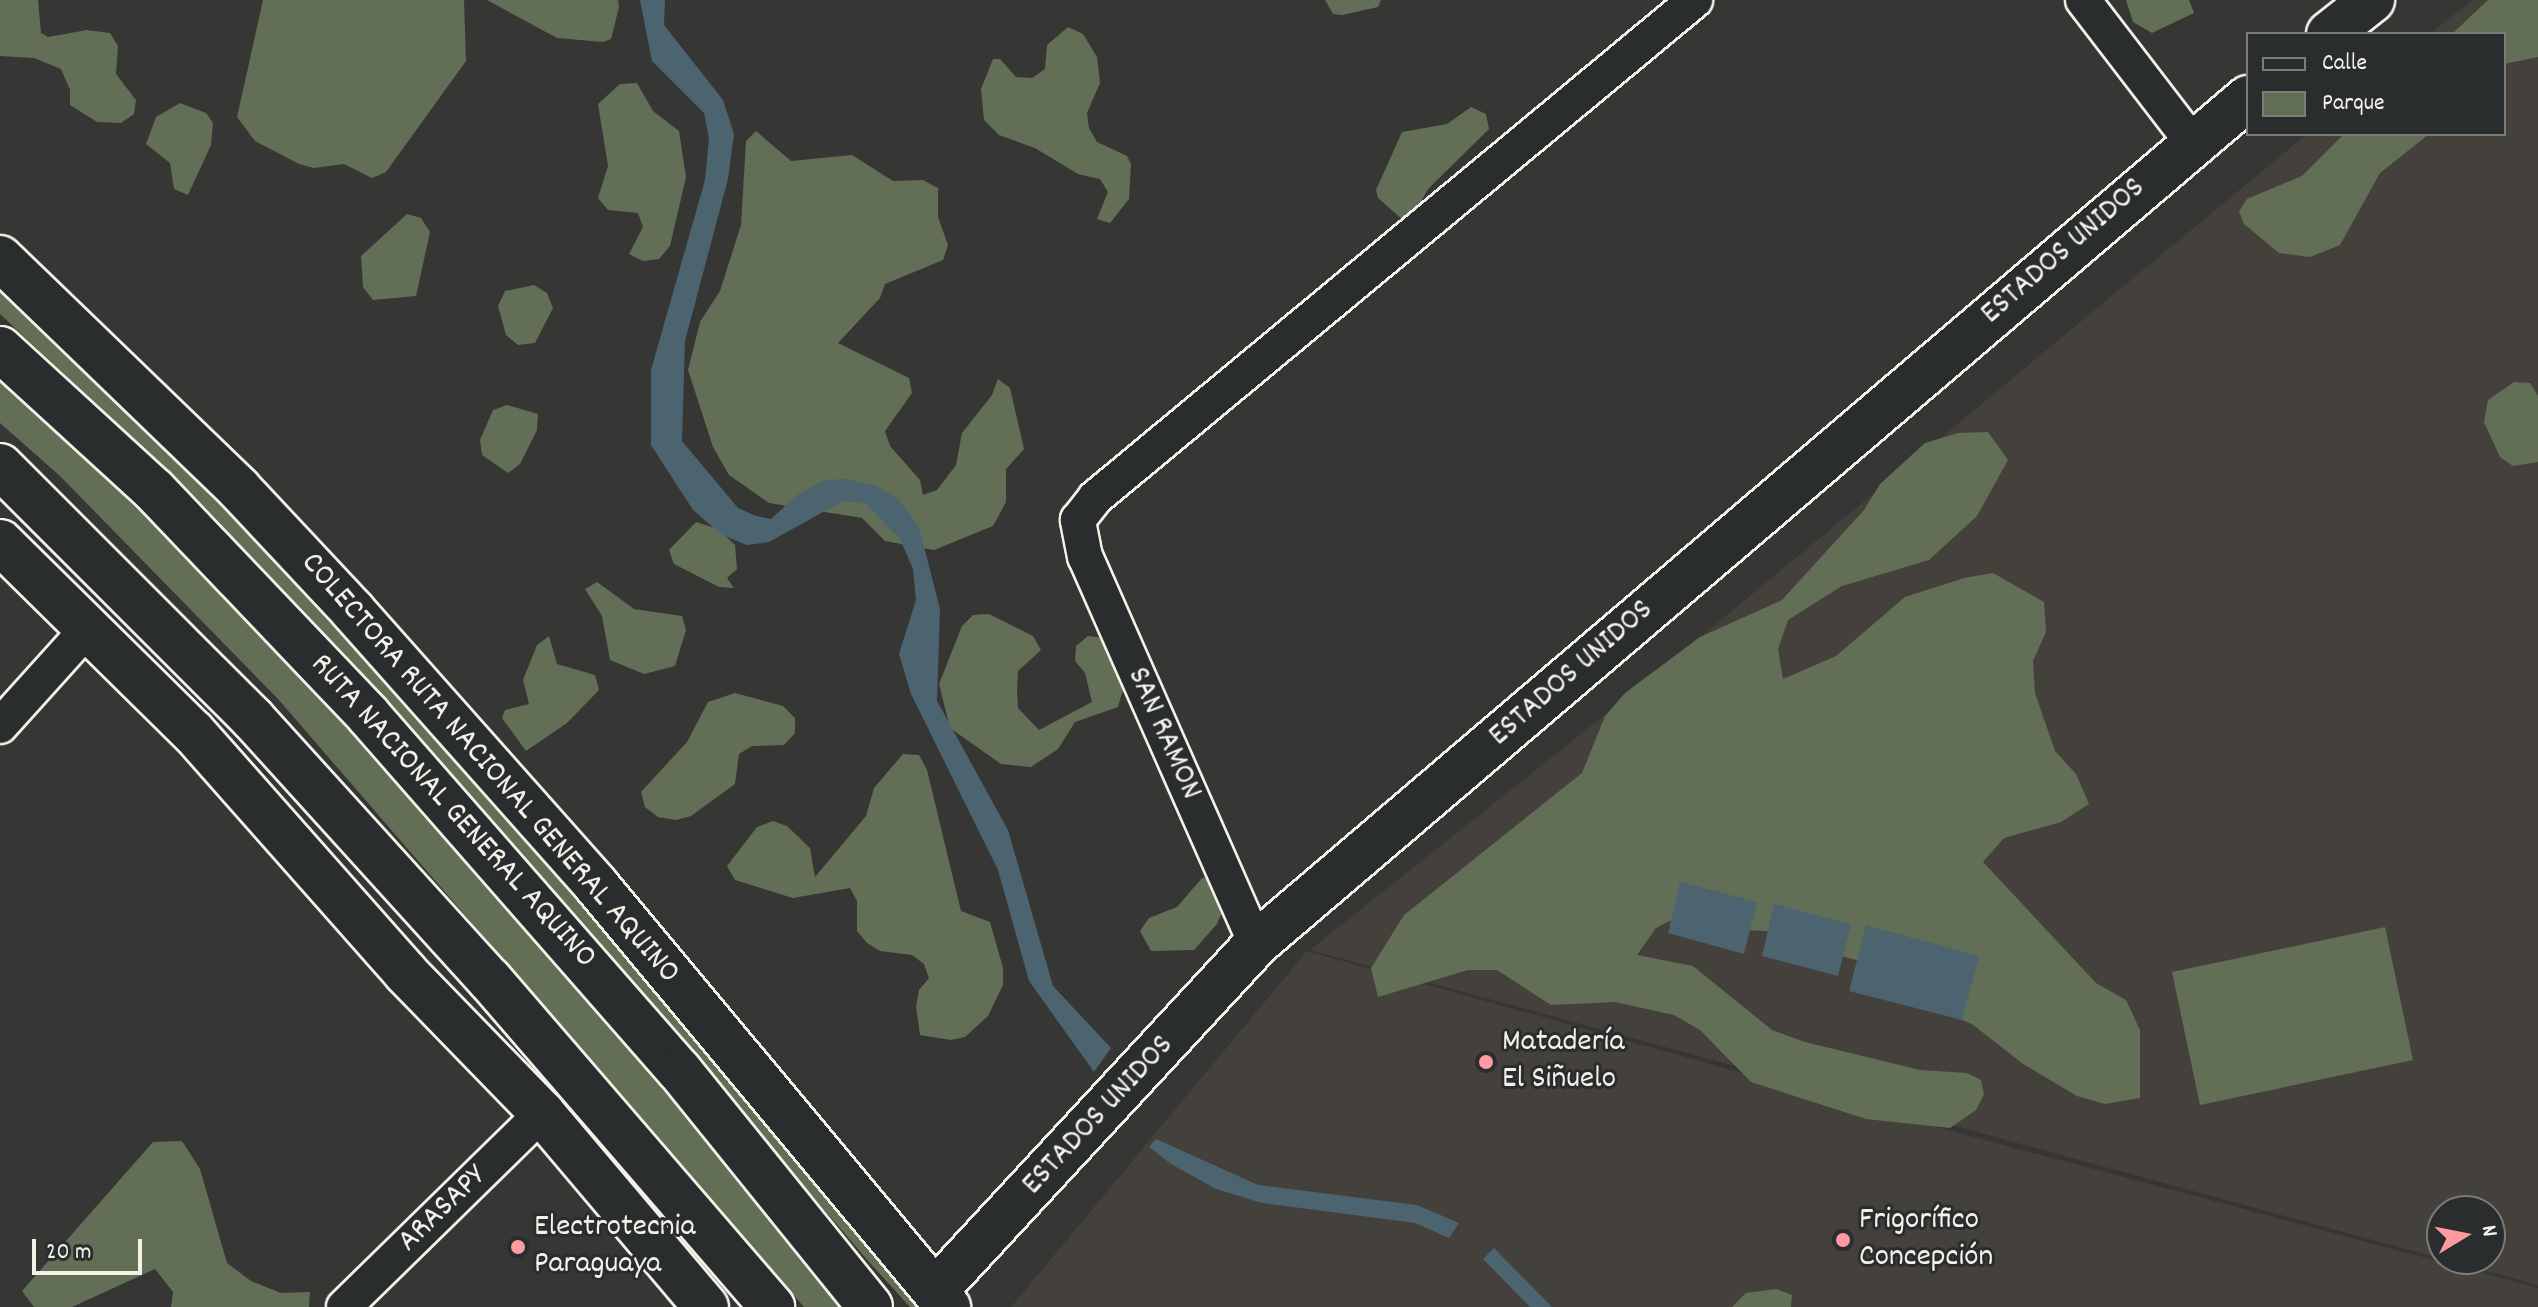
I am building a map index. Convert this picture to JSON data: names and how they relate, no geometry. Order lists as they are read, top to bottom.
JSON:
{
  "streets": {
    "main road": ["ESTADOS UNIDOS", "COLECTORA RUTA NACIONAL GENERAL AQUINO", "RUTA NACIONAL GENERAL AQUINO"],
    "street": ["SAN RAMON", "ARASAPY"]
  },
  "crossings": [
    ["ESTADOS UNIDOS", "SAN RAMON"],
    ["ESTADOS UNIDOS", "COLECTORA RUTA NACIONAL GENERAL AQUINO"]
  ],
  "places": ["Matadería El Siñuelo", "Frigorífico Concepción", "Electrotecnia Paraguaya"],
  "legend": ["Calle", "Parque"],
  "scale_bar": "20 m",
  "north": "right"
}
